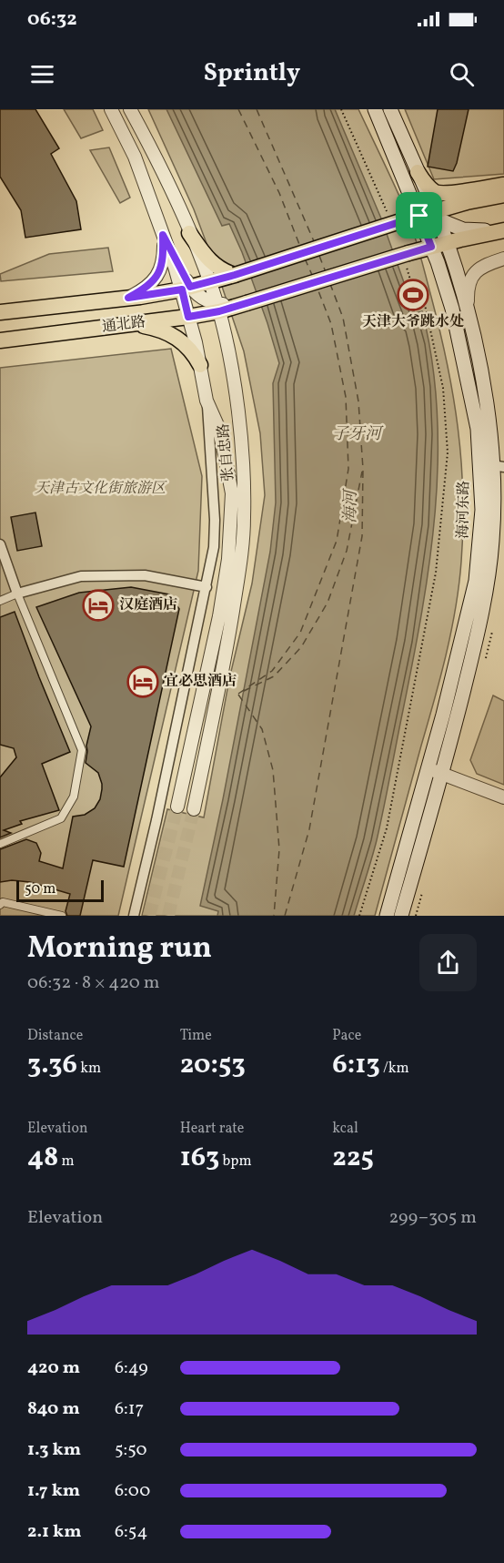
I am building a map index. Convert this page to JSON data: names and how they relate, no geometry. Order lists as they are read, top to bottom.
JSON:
{
  "streets": {
    "main road": ["通北路", "海河东路"],
    "street": ["张自忠路"]
  },
  "crossings": [
    ["通北路", "张自忠路"],
    ["通北路", "海河东路"]
  ],
  "water": ["子牙河", "海河"],
  "parks": ["天津古文化街旅游区"],
  "places": {
    "sports": ["天津大爷跳水处"],
    "hotel": ["汉庭酒店", "宜必思酒店"]
  },
  "scale_bar": "50 m",
  "page": {
    "status": "06:32",
    "header": "Sprintly",
    "scale": "50 m",
    "heading": ["Morning run", "06:32 · 8 × 420 m"],
    "stats": [
      ["Distance", "3.36 km"],
      ["Time", "20:53"],
      ["Pace", "6:13 /km"],
      ["Elevation", "48 m"],
      ["Heart rate", "163 bpm"],
      ["kcal", "225"]
    ],
    "chart": ["Elevation", "299–305 m"],
    "list": [
      {
        "name": "420 m",
        "note": "6:49"
      },
      {
        "name": "840 m",
        "note": "6:17"
      },
      {
        "name": "1.3 km",
        "note": "5:50"
      },
      {
        "name": "1.7 km",
        "note": "6:00"
      },
      {
        "name": "2.1 km",
        "note": "6:54"
      }
    ]
  }
}
